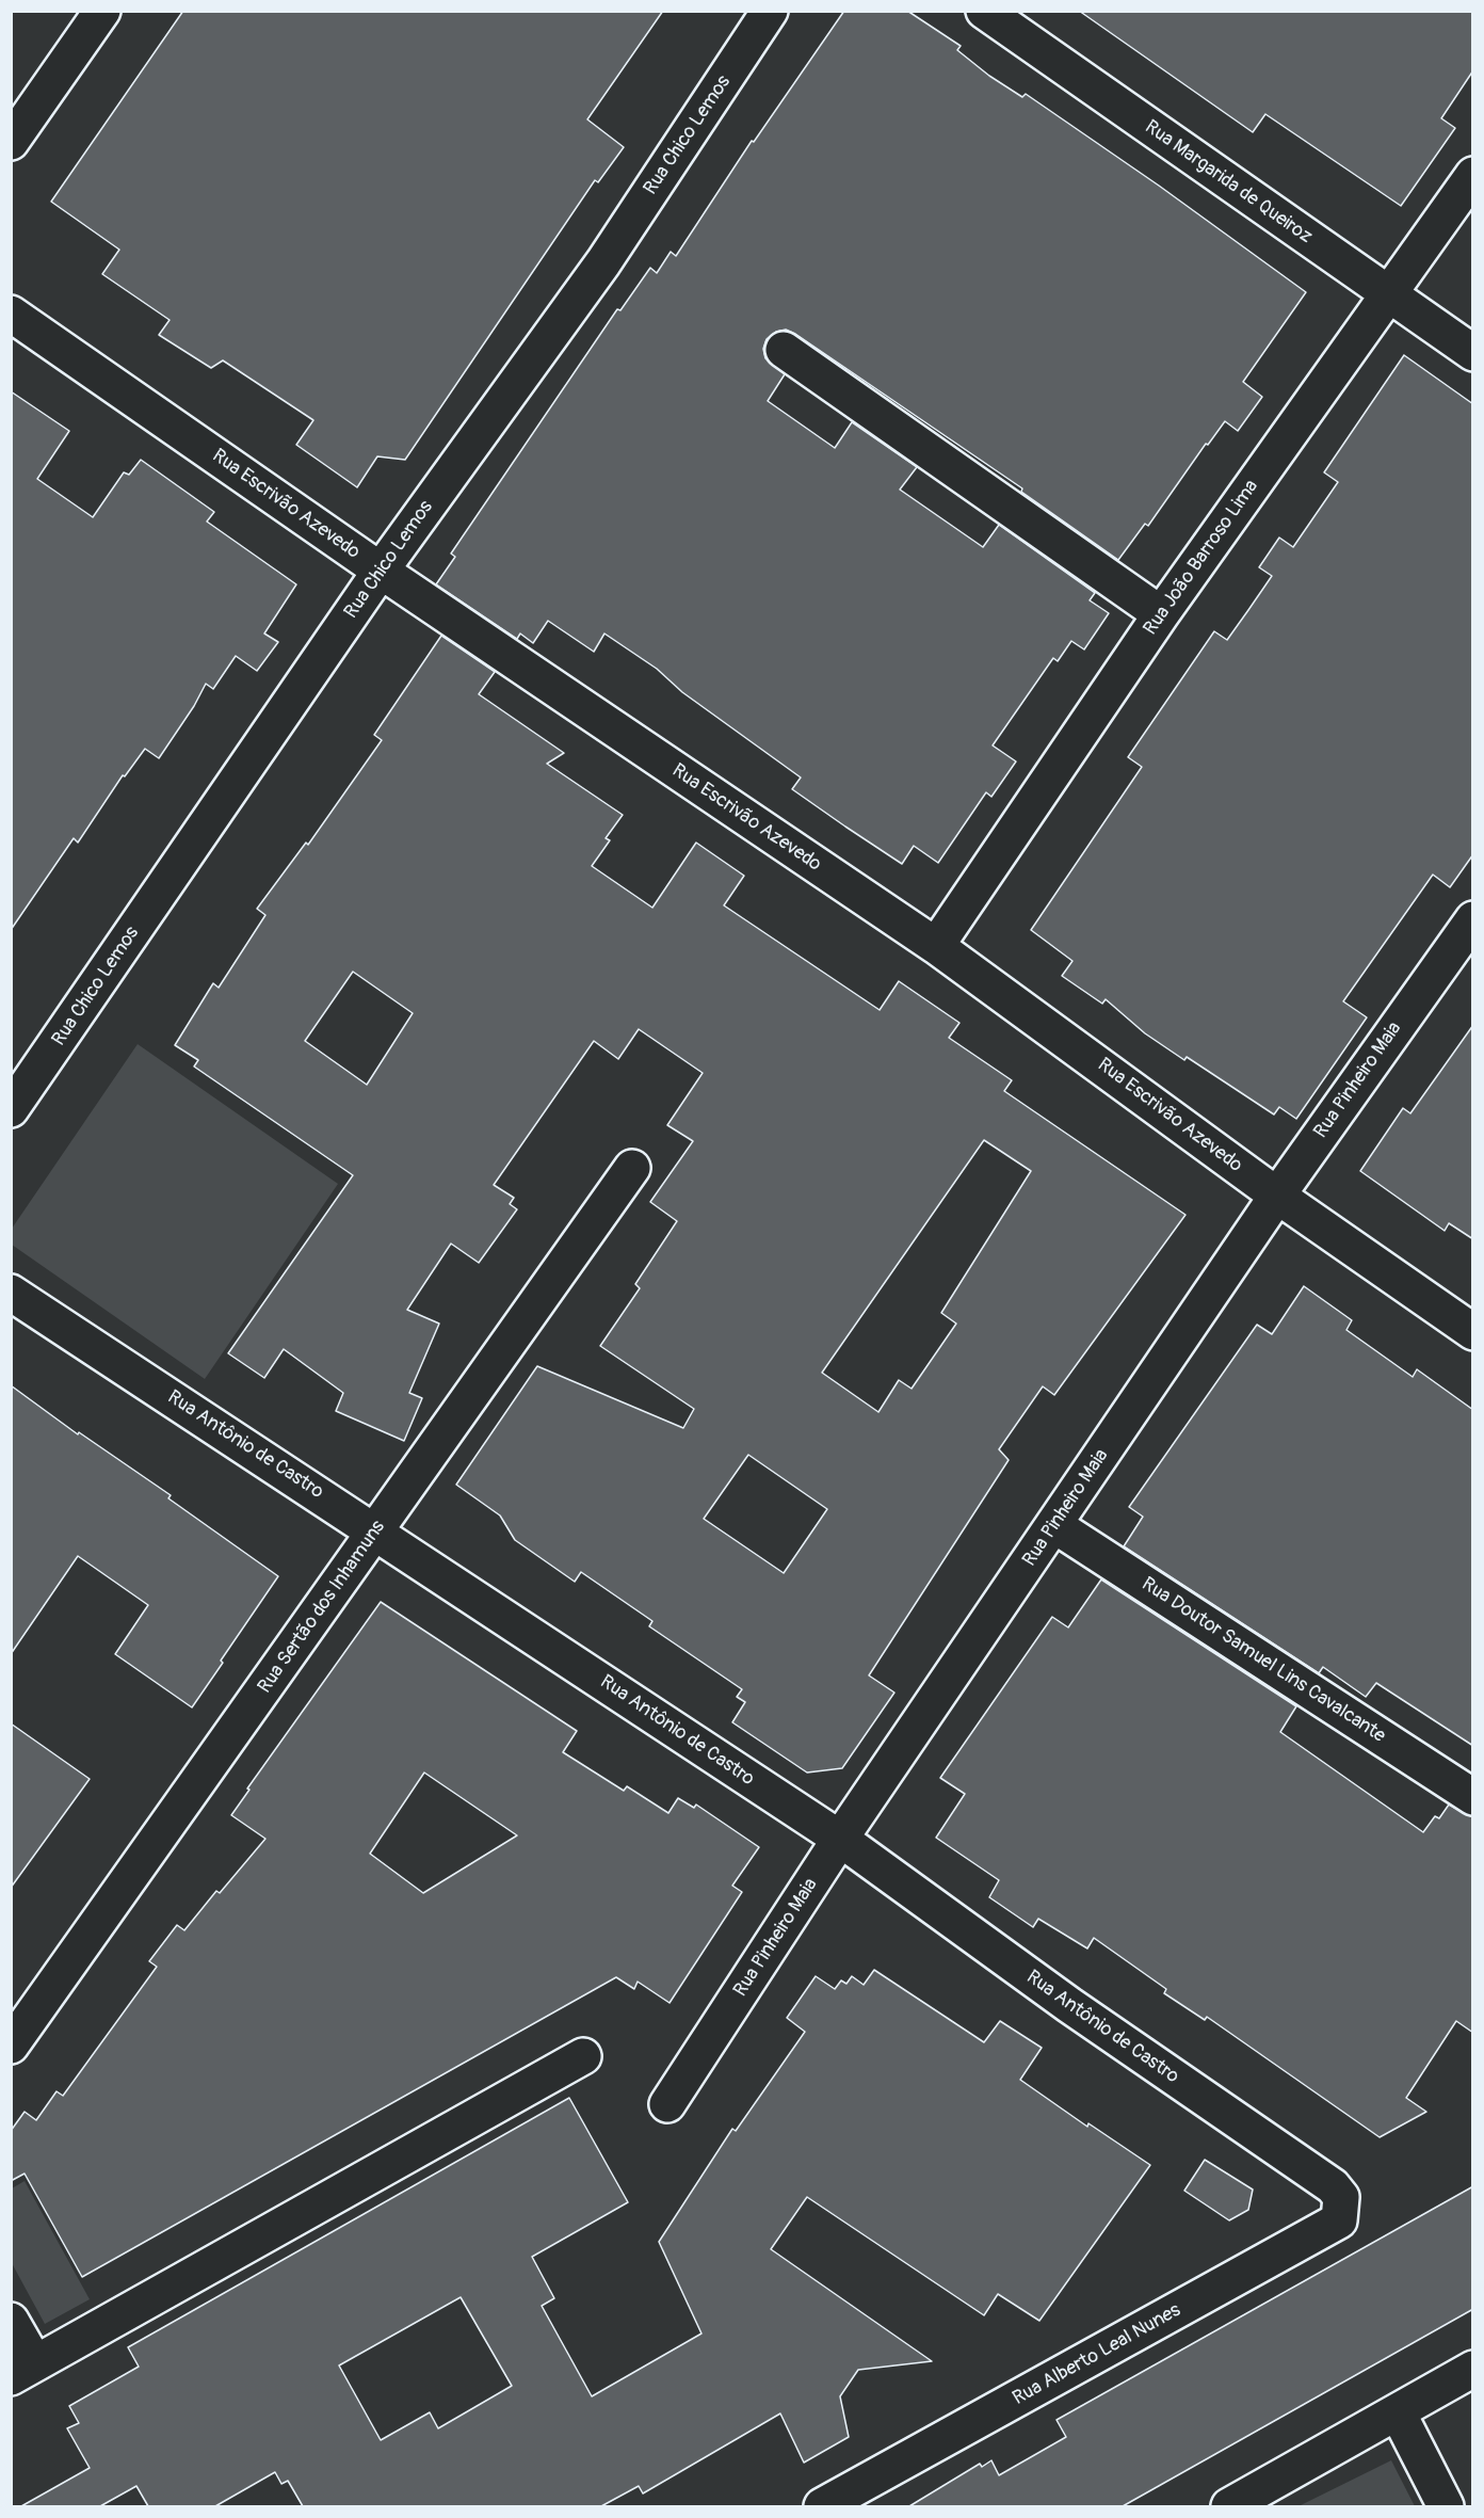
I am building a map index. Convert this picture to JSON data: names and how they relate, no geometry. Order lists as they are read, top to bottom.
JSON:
{
  "streets": {
    "street": [
      "Rua Chico Lemos",
      "Rua Margarida de Queiroz",
      "Rua Escrivão Azevedo",
      "Rua João Barroso Lima",
      "Rua Pinheiro Maia",
      "Rua Antônio de Castro",
      "Rua Sertão dos Inhamuns",
      "Rua Doutor Samuel Lins Cavalcante",
      "Rua Alberto Leal Nunes"
    ]
  },
  "crossings": [
    ["Rua Chico Lemos", "Rua Escrivão Azevedo"],
    ["Rua Margarida de Queiroz", "Rua João Barroso Lima"],
    ["Rua Escrivão Azevedo", "Rua João Barroso Lima"],
    ["Rua Escrivão Azevedo", "Rua Pinheiro Maia"],
    ["Rua Pinheiro Maia", "Rua Antônio de Castro"],
    ["Rua Pinheiro Maia", "Rua Doutor Samuel Lins Cavalcante"],
    ["Rua Antônio de Castro", "Rua Sertão dos Inhamuns"],
    ["Rua Antônio de Castro", "Rua Alberto Leal Nunes"]
  ]
}
